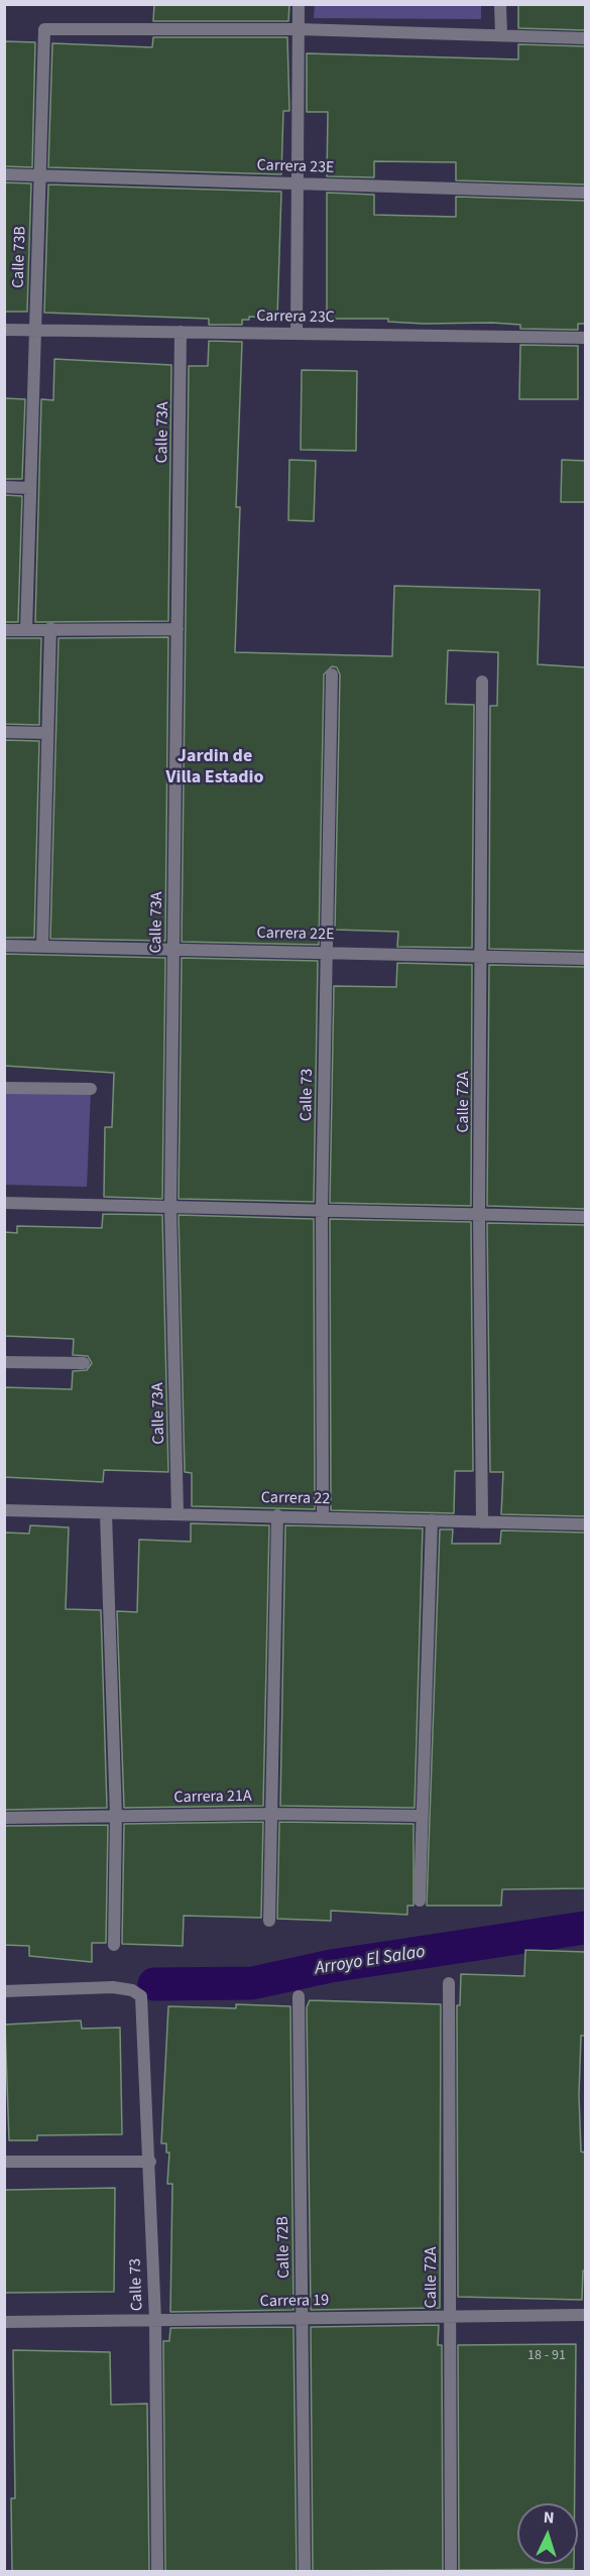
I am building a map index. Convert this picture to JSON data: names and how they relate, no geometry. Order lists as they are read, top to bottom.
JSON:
{
  "streets": {
    "street": [
      "Carrera 23E",
      "Calle 73B",
      "Carrera 23C",
      "Calle 73A",
      "Carrera 22E",
      "Calle 73",
      "Calle 72A",
      "Carrera 22",
      "Carrera 21A",
      "Calle 72B",
      "Carrera 19"
    ]
  },
  "crossings": [
    ["Carrera 23E", "Calle 73B"],
    ["Calle 73B", "Carrera 23C"],
    ["Carrera 23C", "Calle 73A"],
    ["Calle 73A", "Carrera 22E"],
    ["Calle 73A", "Carrera 22"],
    ["Carrera 22E", "Calle 73"],
    ["Carrera 22E", "Calle 72A"],
    ["Calle 73", "Carrera 22"],
    ["Calle 73", "Carrera 19"],
    ["Calle 72A", "Carrera 22"],
    ["Calle 72A", "Carrera 19"],
    ["Calle 72B", "Carrera 19"]
  ],
  "districts": ["Jardin de Villa Estadio"],
  "water": ["Arroyo El Salao"],
  "house_numbers": ["18 - 91"],
  "north": "top"
}
